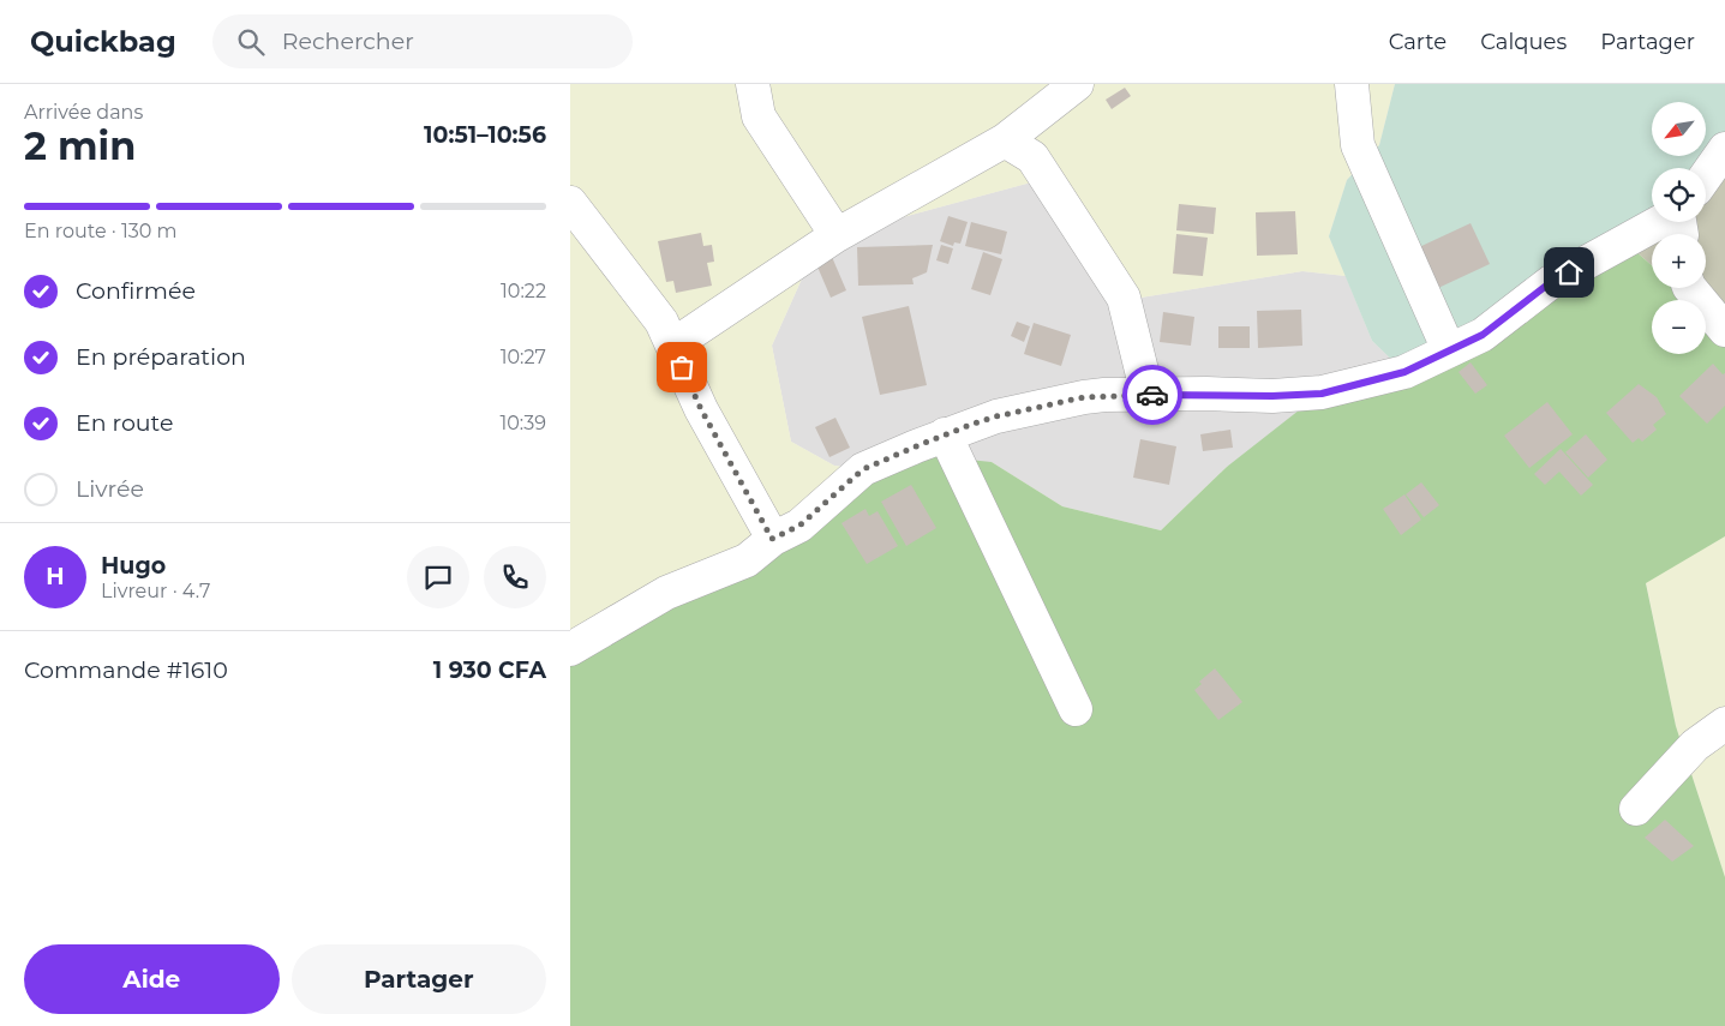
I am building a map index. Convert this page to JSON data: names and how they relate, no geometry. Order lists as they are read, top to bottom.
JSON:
{
  "north": "bottom left",
  "page": {
    "header": "Quickbag",
    "search": "Rechercher",
    "nav": ["Carte", "Calques", "Partager"],
    "heading": ["2 min", "Arrivée dans", "10:51–10:56"],
    "panel": [
      "Hugo",
      "Livreur · 4.7",
      "Commande #1610",
      "1 930 CFA"
    ],
    "map_buttons": ["+", "−"],
    "bar": "En route · 130 m",
    "list": [
      ["Confirmée", "10:22"],
      ["En préparation", "10:27"],
      ["En route", "10:39"],
      "Livrée"
    ],
    "round": "H",
    "buttons": ["Aide", "Partager"]
  }
}
